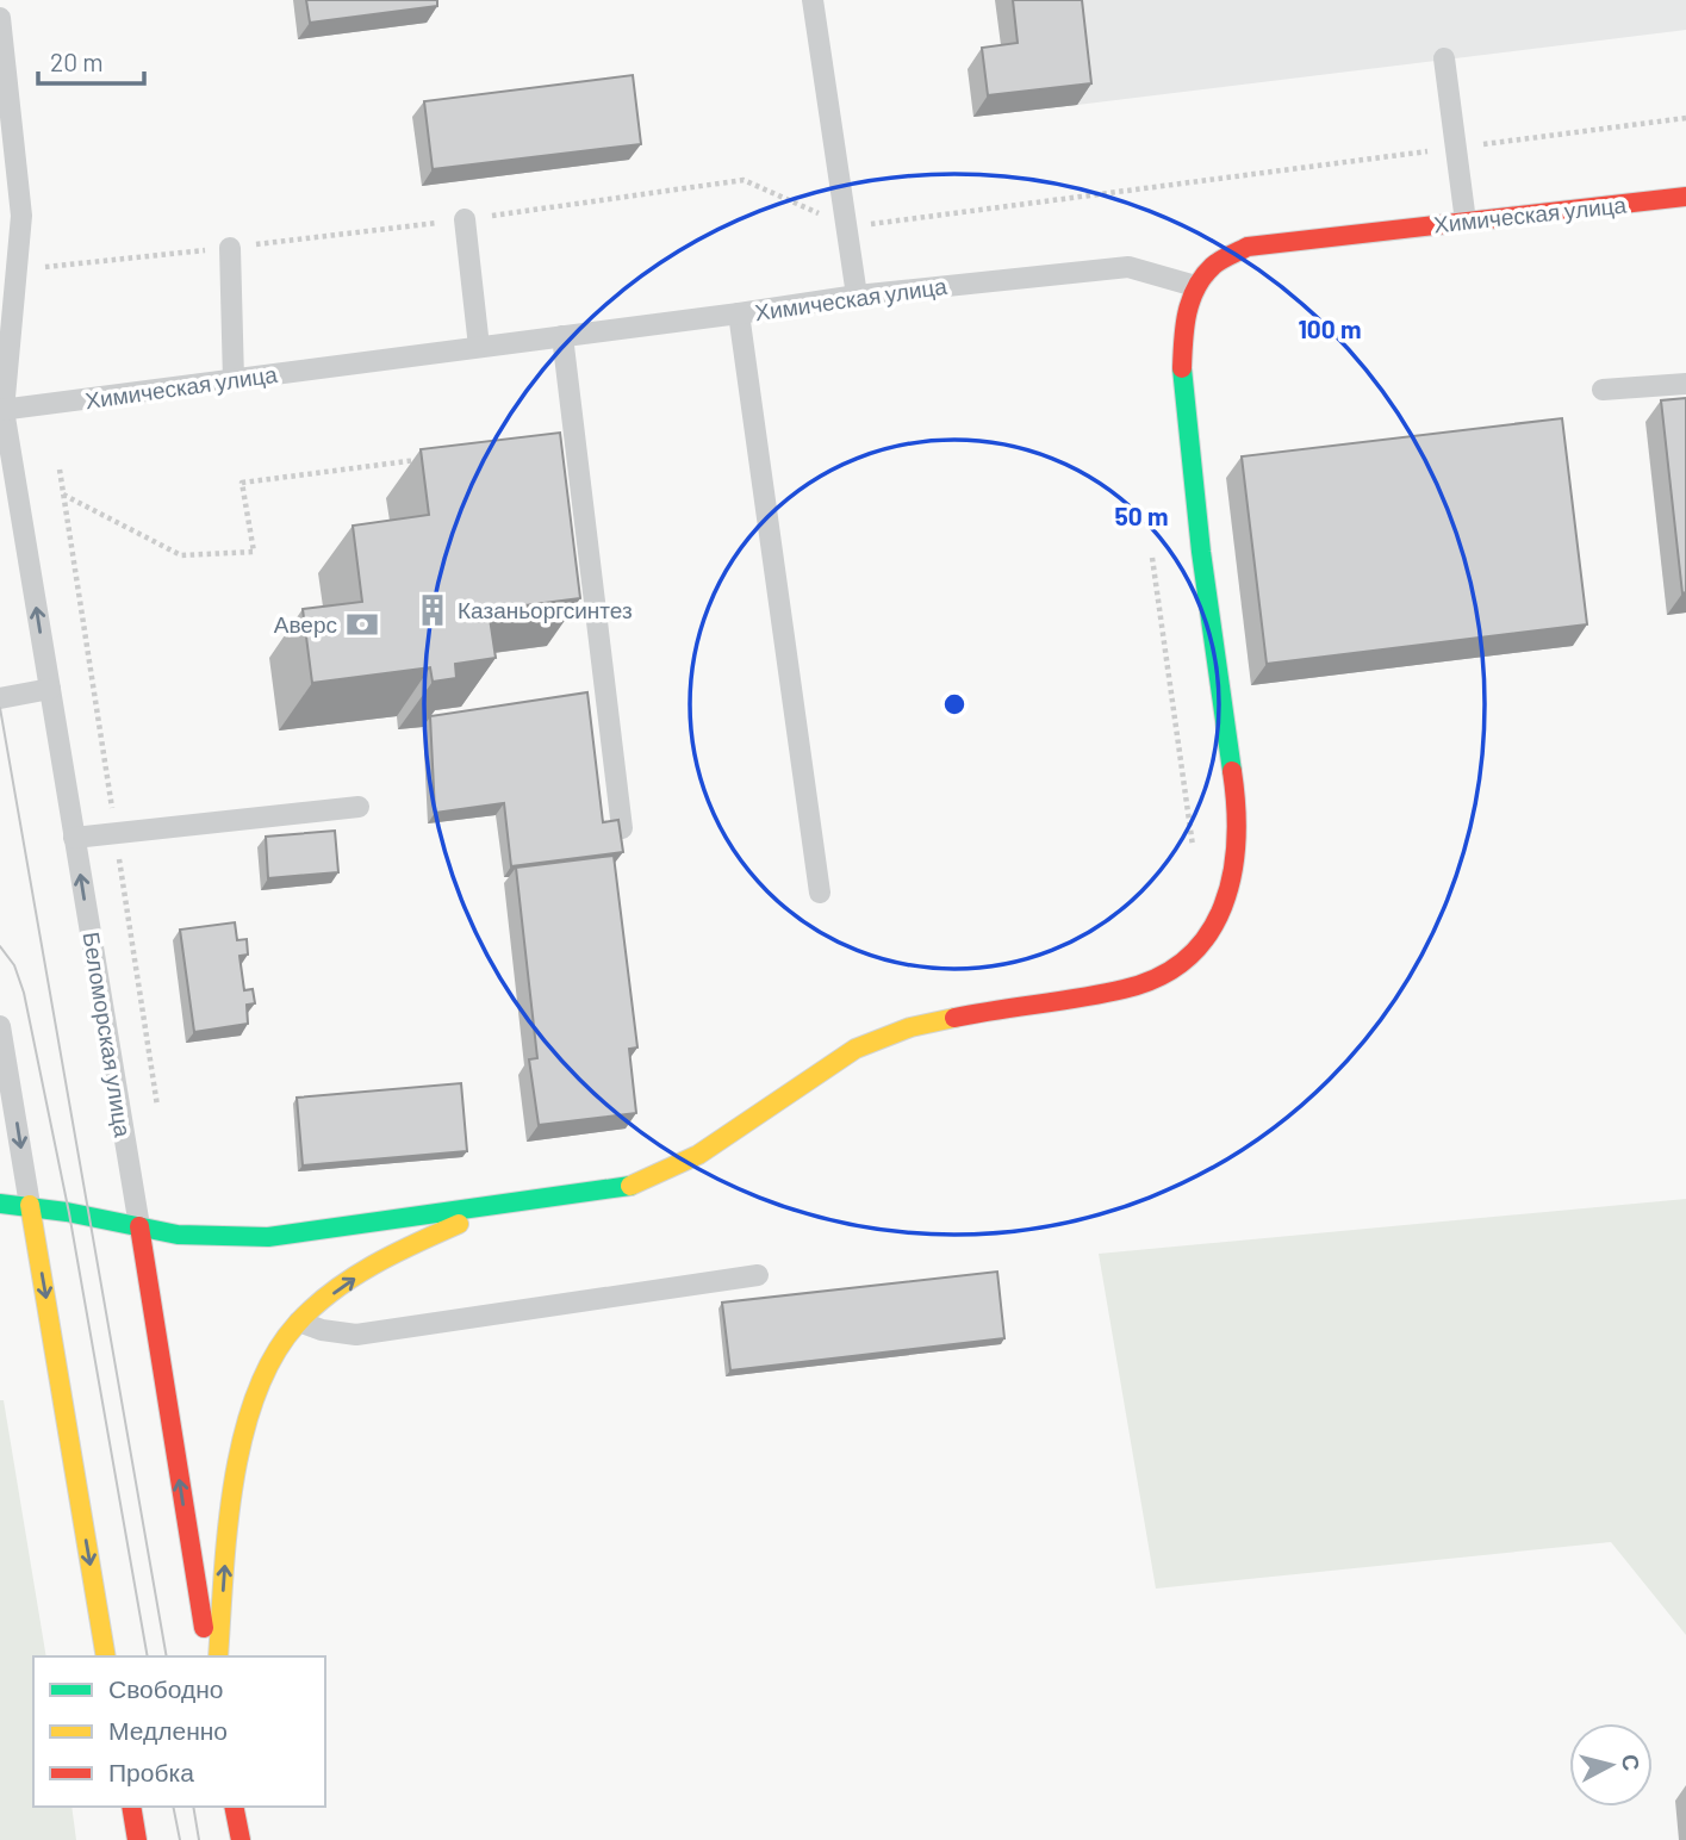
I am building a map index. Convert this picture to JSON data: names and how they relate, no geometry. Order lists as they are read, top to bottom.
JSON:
{
  "streets": {
    "main road": ["Химическая улица", "Беломорская улица"]
  },
  "crossings": [
    ["Химическая улица", "Беломорская улица"]
  ],
  "one_way": ["Беломорская улица"],
  "places": {
    "building": ["Казаньоргсинтез"],
    "bank": ["Аверс"]
  },
  "legend": ["Свободно", "Медленно", "Пробка"],
  "scale_bar": "20 m",
  "north": "right",
  "rings": ["100 m", "50 m"]
}
